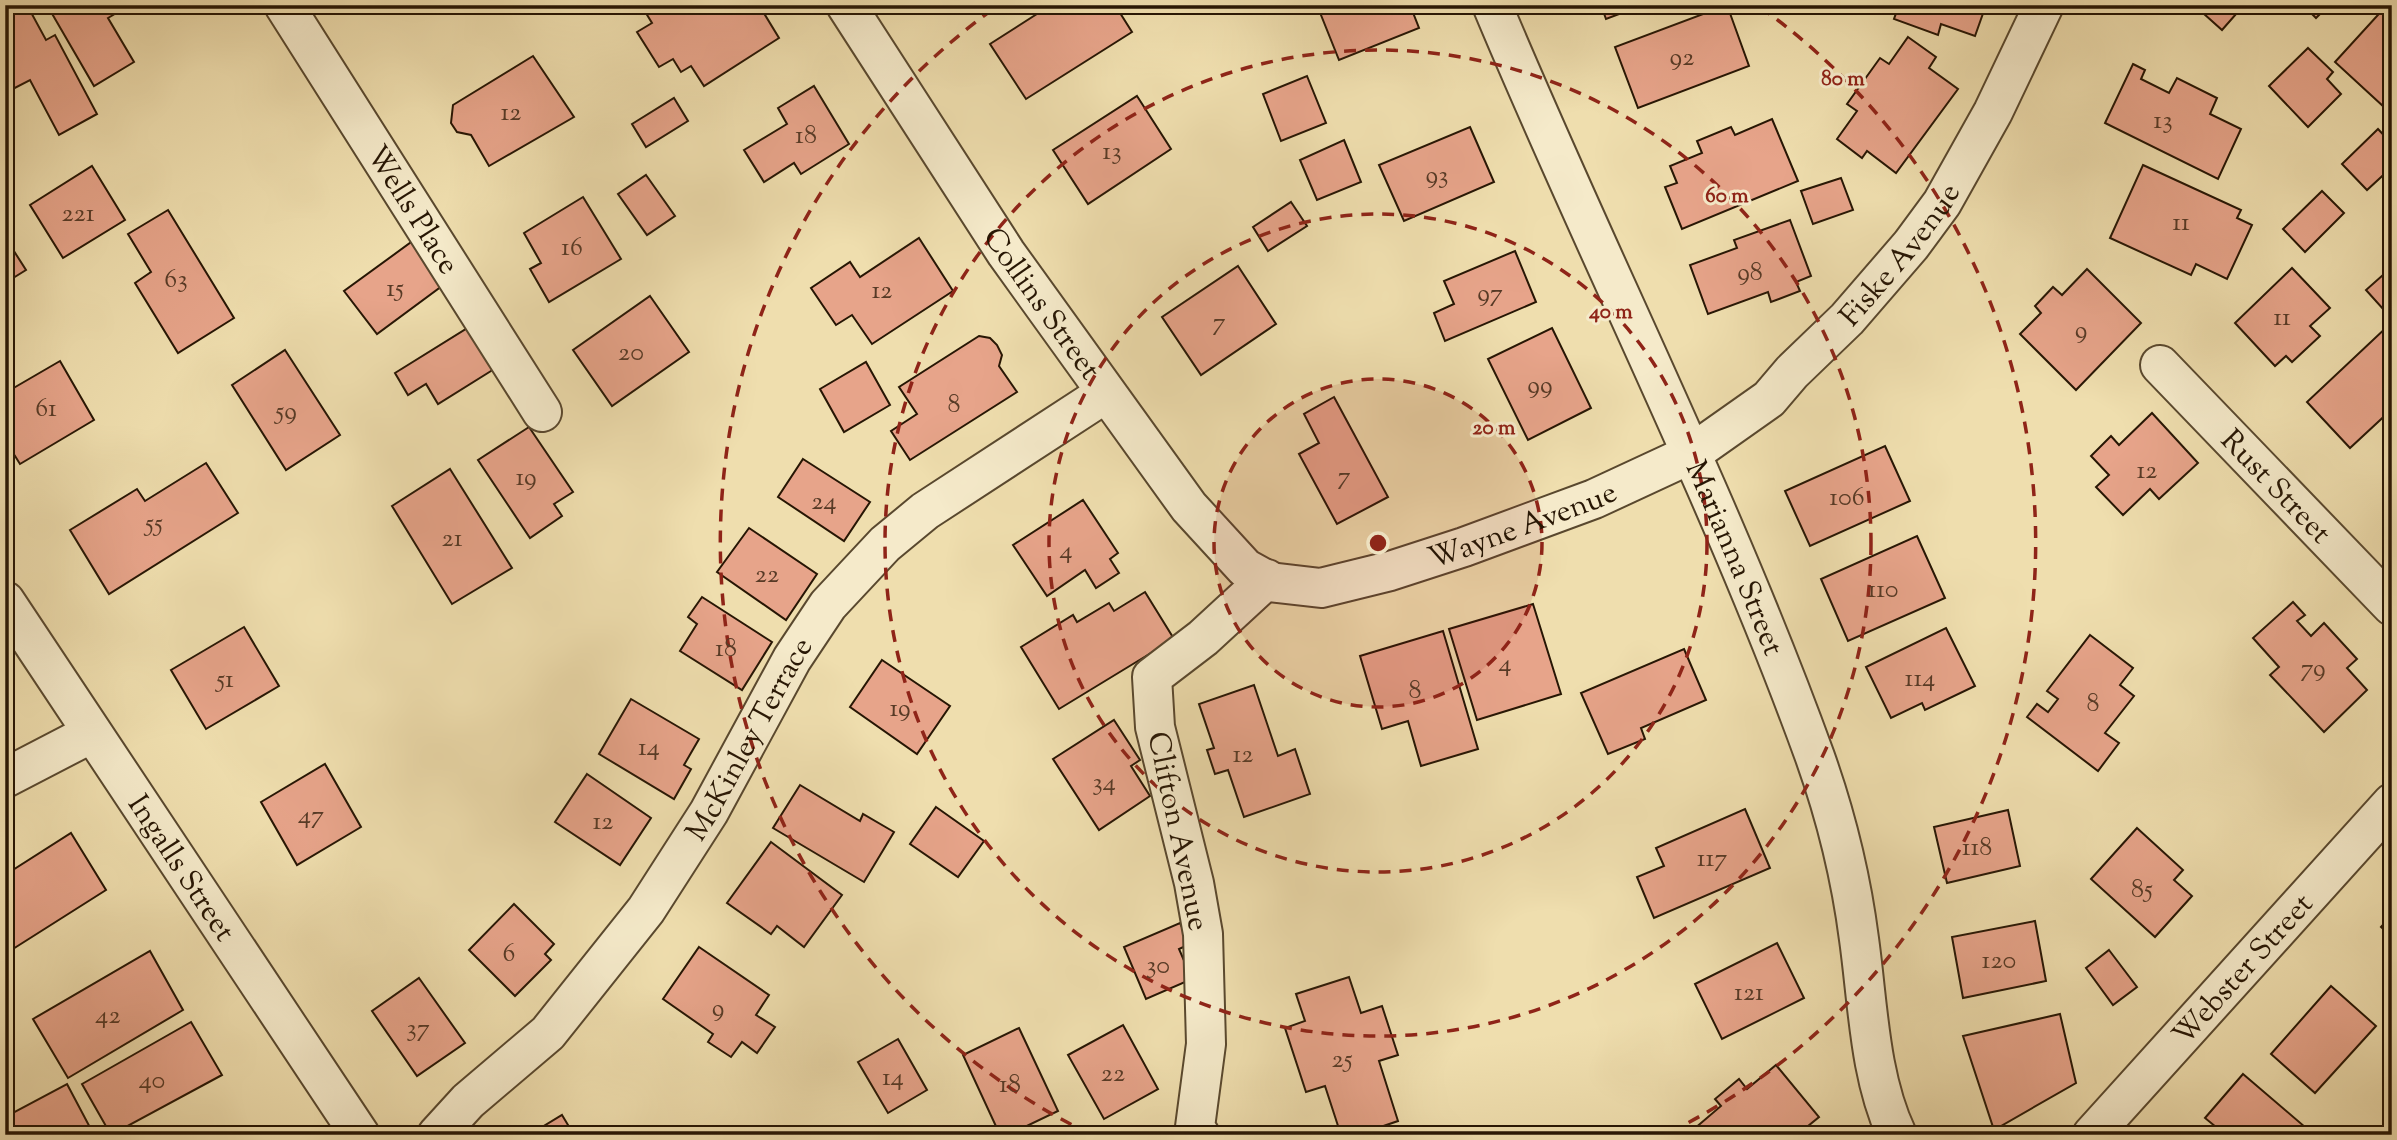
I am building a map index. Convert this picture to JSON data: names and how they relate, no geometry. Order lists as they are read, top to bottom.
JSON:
{
  "streets": {
    "street": [
      "Wells Place",
      "Fiske Avenue",
      "Collins Street",
      "Rust Street",
      "Wayne Avenue",
      "Marianna Street",
      "McKinley Terrace",
      "Clifton Avenue",
      "Ingalls Street",
      "Webster Street"
    ]
  },
  "crossings": [
    ["Fiske Avenue", "Wayne Avenue"],
    ["Fiske Avenue", "Marianna Street"],
    ["Collins Street", "Wayne Avenue"],
    ["Collins Street", "McKinley Terrace"],
    ["Collins Street", "Clifton Avenue"],
    ["Wayne Avenue", "Marianna Street"],
    ["Wayne Avenue", "Clifton Avenue"]
  ],
  "house_numbers": [
    "92",
    "12",
    "13",
    "18",
    "13",
    "93",
    "221",
    "11",
    "16",
    "98",
    "63",
    "15",
    "12",
    "97",
    "11",
    "7",
    "9",
    "20",
    "99",
    "8",
    "61",
    "59",
    "12",
    "7",
    "19",
    "106",
    "24",
    "55",
    "21",
    "4",
    "22",
    "110",
    "18",
    "4",
    "79",
    "114",
    "51",
    "8",
    "8",
    "19",
    "14",
    "12",
    "34",
    "47",
    "12",
    "118",
    "117",
    "85",
    "6",
    "120",
    "30",
    "121",
    "9",
    "42",
    "37",
    "25",
    "22",
    "14",
    "40",
    "18"
  ],
  "rings": [
    "80 m",
    "60 m",
    "40 m",
    "20 m"
  ]
}
